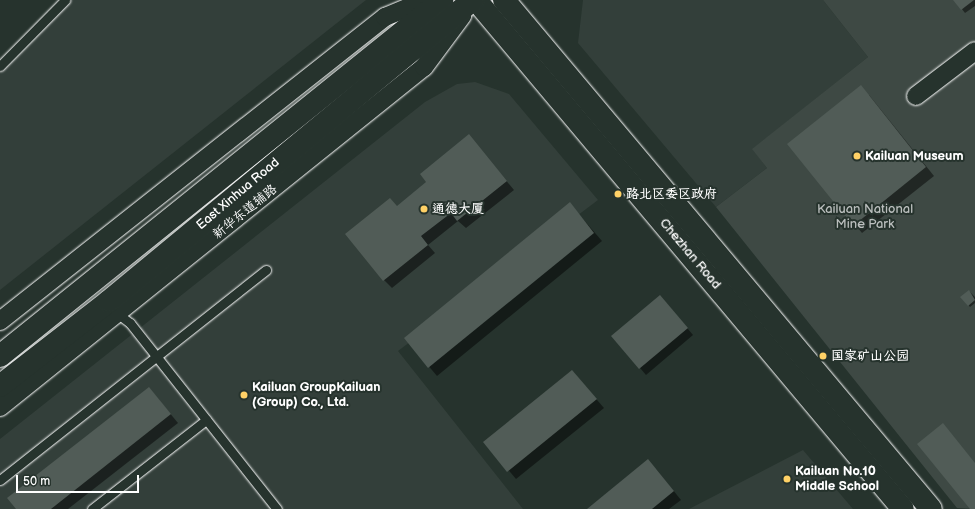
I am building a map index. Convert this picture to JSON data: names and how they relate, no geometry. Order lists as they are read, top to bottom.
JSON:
{
  "streets": {
    "main road": ["East Xinhua Road", "Chezhan Road"],
    "street": ["新华东道辅路"]
  },
  "crossings": [
    ["East Xinhua Road", "新华东道辅路"],
    ["East Xinhua Road", "Chezhan Road"],
    ["新华东道辅路", "Chezhan Road"]
  ],
  "parks": ["Kailuan National Mine Park"],
  "places": [
    "Kailuan Museum",
    "路北区委区政府",
    "通德大厦",
    "国家矿山公园",
    "Kailuan GroupKailuan (Group) Co., Ltd.",
    "Kailuan No.10 Middle School"
  ],
  "scale_bar": "50 m"
}
